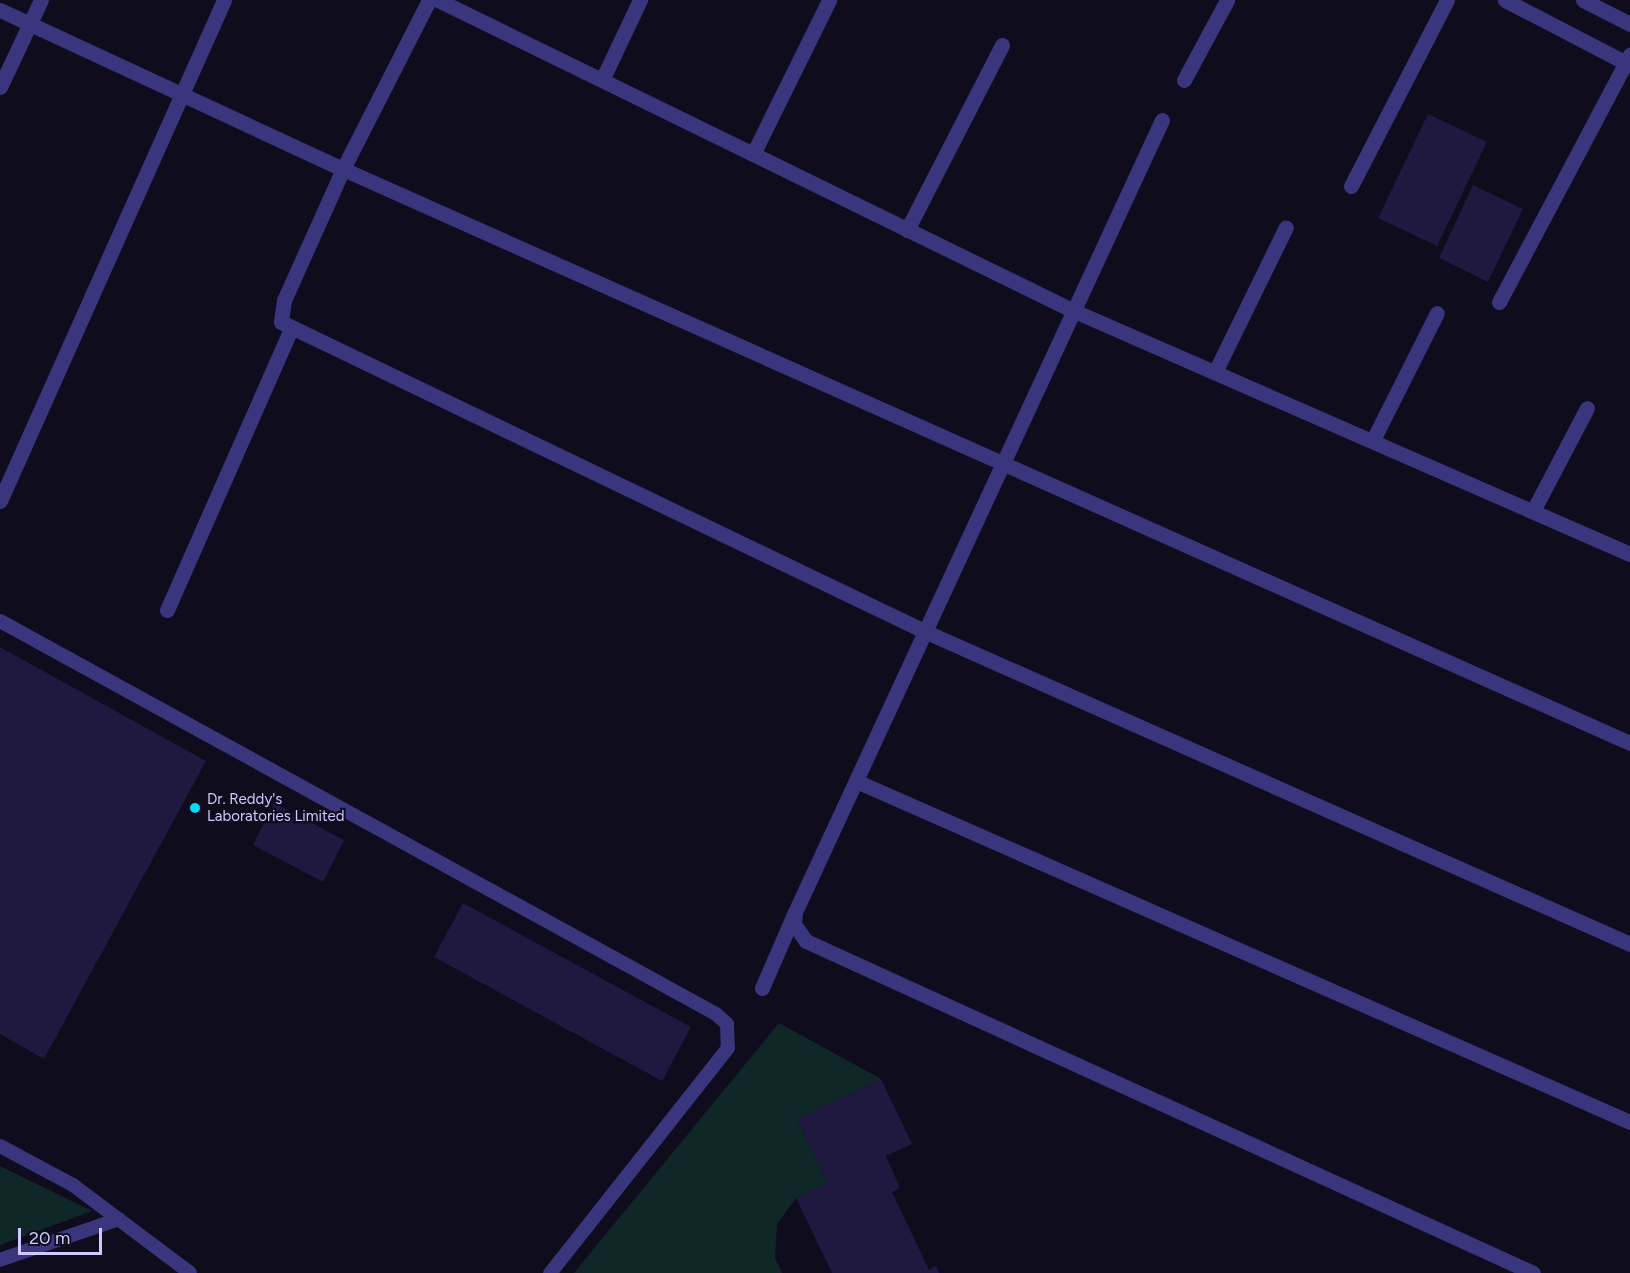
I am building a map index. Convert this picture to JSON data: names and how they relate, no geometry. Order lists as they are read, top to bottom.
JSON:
{
  "places": ["Dr. Reddy's Laboratories Limited"],
  "scale_bar": "20 m"
}
